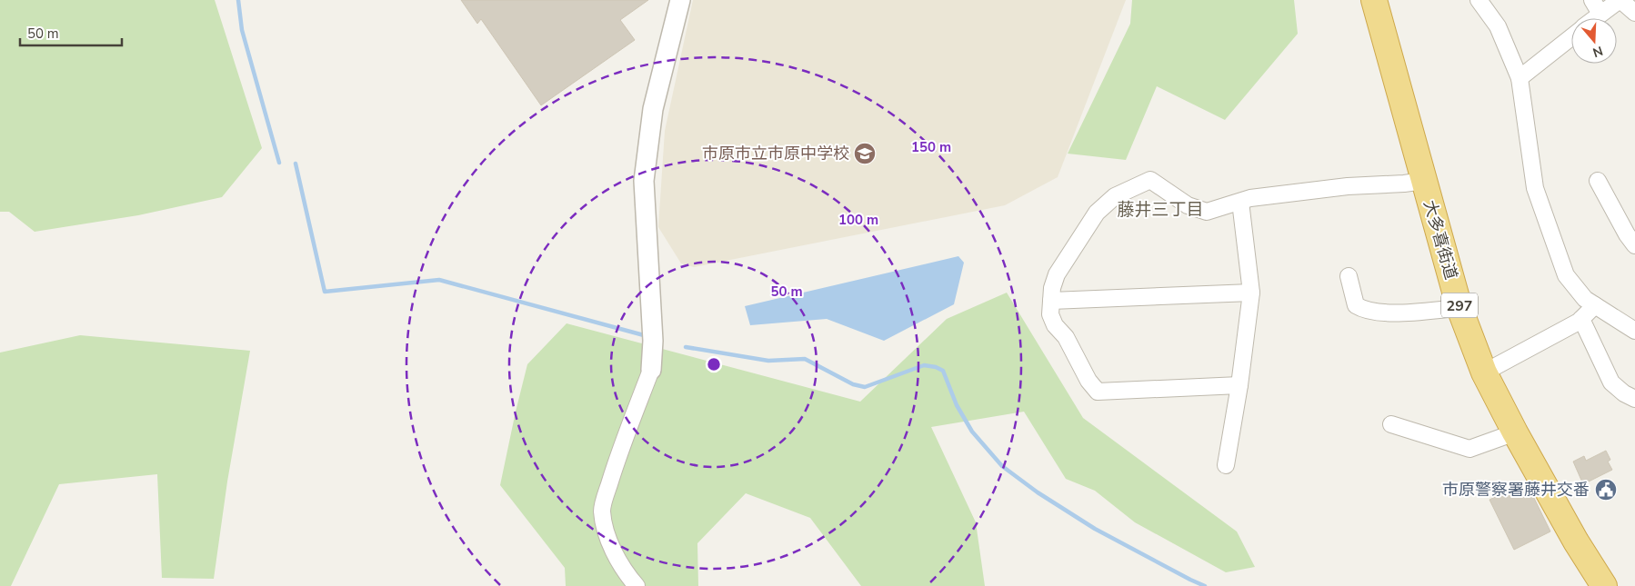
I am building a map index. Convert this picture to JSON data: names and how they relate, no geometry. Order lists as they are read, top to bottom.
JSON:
{
  "streets": {
    "highway": ["大多喜街道", "297"]
  },
  "districts": ["藤井三丁目"],
  "places": {
    "school or university": ["市原市立市原中学校"],
    "public building": ["市原警察署藤井交番"]
  },
  "scale_bar": "50 m",
  "north": "bottom",
  "rings": ["150 m", "100 m", "50 m"]
}
